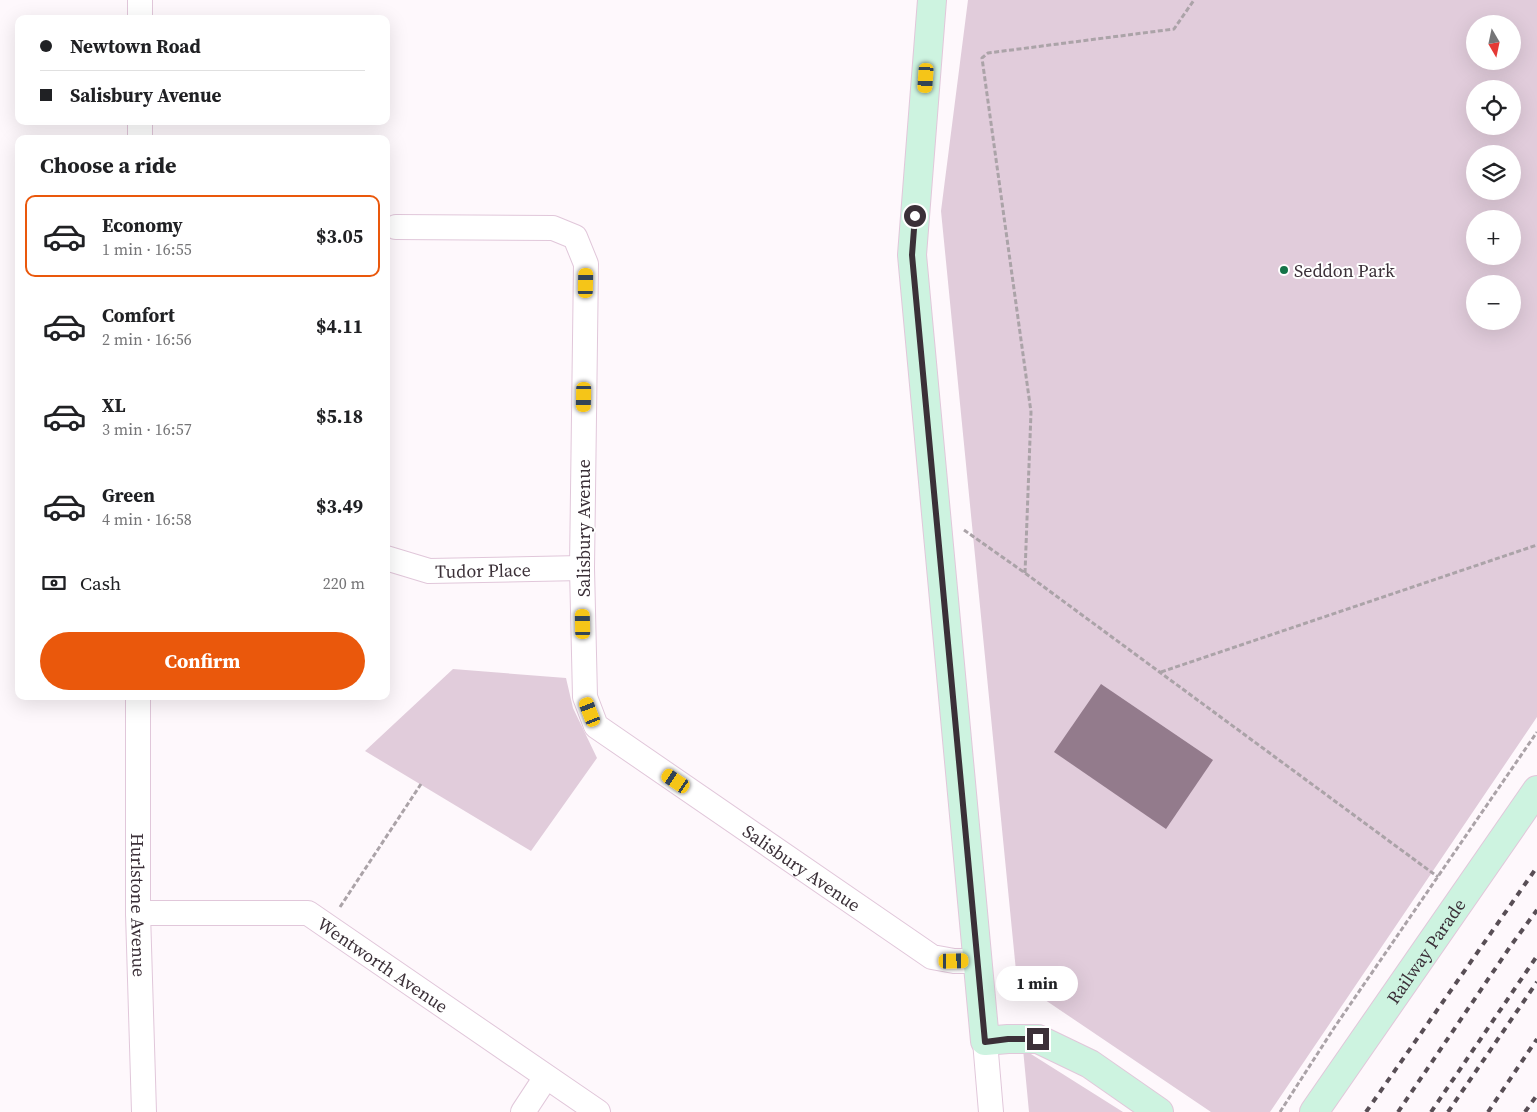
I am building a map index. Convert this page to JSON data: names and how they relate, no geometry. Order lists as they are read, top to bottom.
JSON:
{
  "streets": {
    "street": [
      "Salisbury Avenue",
      "Tudor Place",
      "Hurlstone Avenue",
      "Railway Parade",
      "Wentworth Avenue"
    ]
  },
  "crossings": [
    ["Salisbury Avenue", "Tudor Place"],
    ["Hurlstone Avenue", "Wentworth Avenue"]
  ],
  "places": ["Seddon Park"],
  "north": "bottom",
  "page": {
    "map_buttons": ["+", "−"],
    "banner": ["Newtown Road", "Salisbury Avenue"],
    "heading": "Choose a ride",
    "list": [
      {
        "name": "Economy",
        "note": "1 min · 16:55",
        "value": "$3.05"
      },
      {
        "name": "Comfort",
        "note": "2 min · 16:56",
        "value": "$4.11"
      },
      {
        "name": "XL",
        "note": "3 min · 16:57",
        "value": "$5.18"
      },
      {
        "name": "Green",
        "note": "4 min · 16:58",
        "value": "$3.49"
      }
    ],
    "pay": ["Cash", "220 m"],
    "buttons": "Confirm",
    "bubble": "1 min"
  }
}
